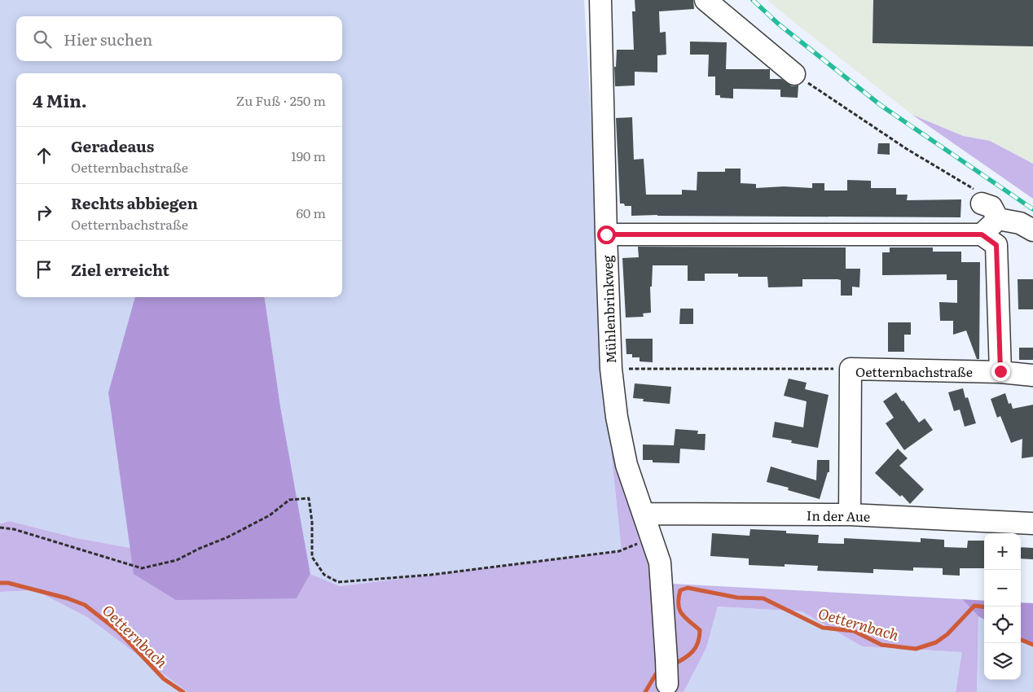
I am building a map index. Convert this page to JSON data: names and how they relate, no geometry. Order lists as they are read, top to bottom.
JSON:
{
  "streets": {
    "street": ["Mühlenbrinkweg", "Oetternbachstraße", "In der Aue"]
  },
  "crossings": [
    ["Mühlenbrinkweg", "In der Aue"],
    ["Oetternbachstraße", "In der Aue"]
  ],
  "water": ["Oetternbach"],
  "page": {
    "search": "Hier suchen",
    "heading": ["4 Min.", "Zu Fuß · 250 m"],
    "list": [
      ["Geradeaus", "Oetternbachstraße", "190 m"],
      ["Rechts abbiegen", "Oetternbachstraße", "60 m"],
      "Ziel erreicht"
    ],
    "map_buttons": ["+", "−"]
  }
}
